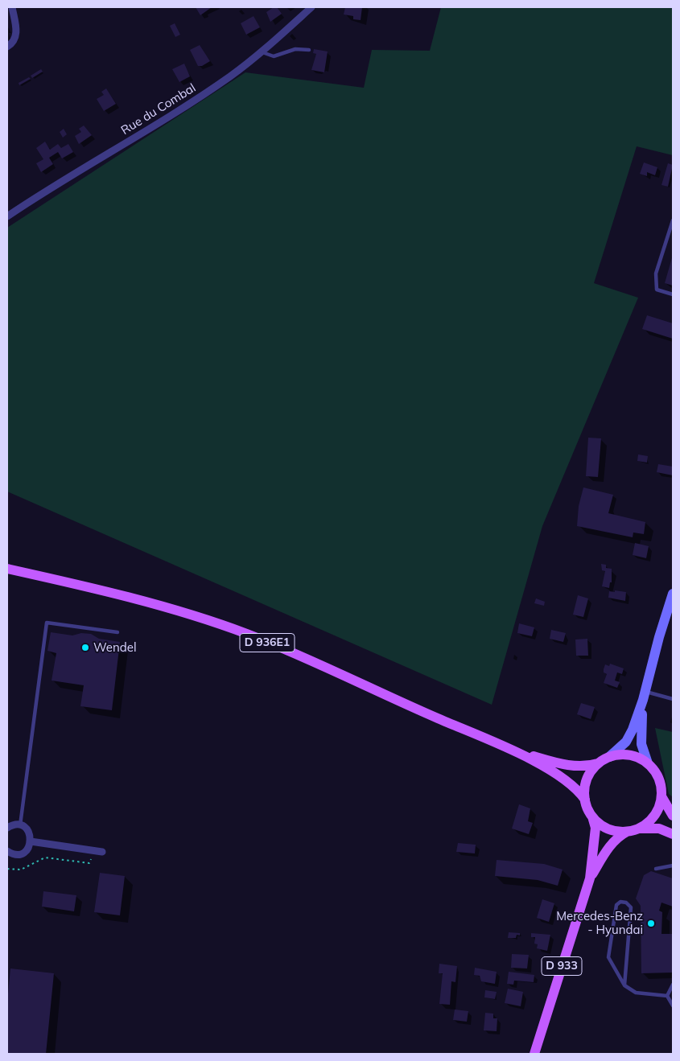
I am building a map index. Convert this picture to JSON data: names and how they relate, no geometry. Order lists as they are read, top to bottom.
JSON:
{
  "streets": {
    "main road": ["D 936E1", "D 933"],
    "street": ["Rue du Combal"]
  },
  "crossings": [
    ["D 936E1", "D 933"]
  ],
  "places": ["Wendel", "Mercedes-Benz - Hyundai"]
}
